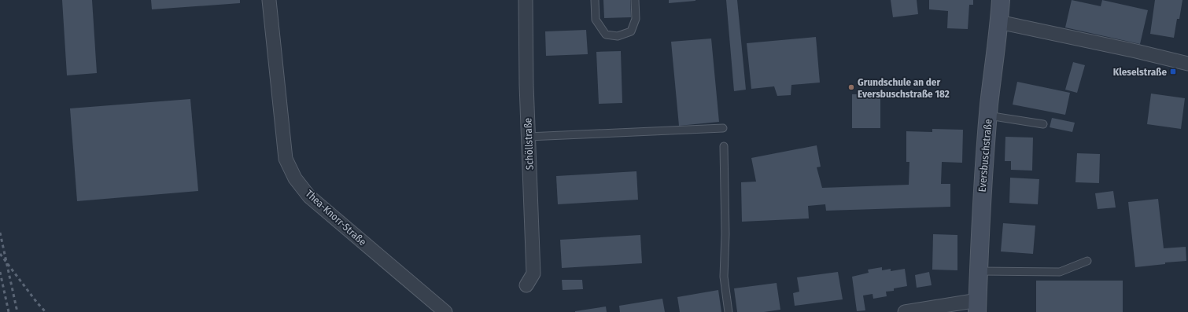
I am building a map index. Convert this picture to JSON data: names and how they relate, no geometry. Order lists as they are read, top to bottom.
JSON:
{
  "streets": {
    "main road": ["Eversbuschstraße"],
    "street": ["Schöllstraße", "Thea-Knorr-Straße"]
  },
  "places": {
    "transit": ["Kleselstraße"],
    "other": ["Grundschule an der Eversbuschstraße 182"]
  }
}
